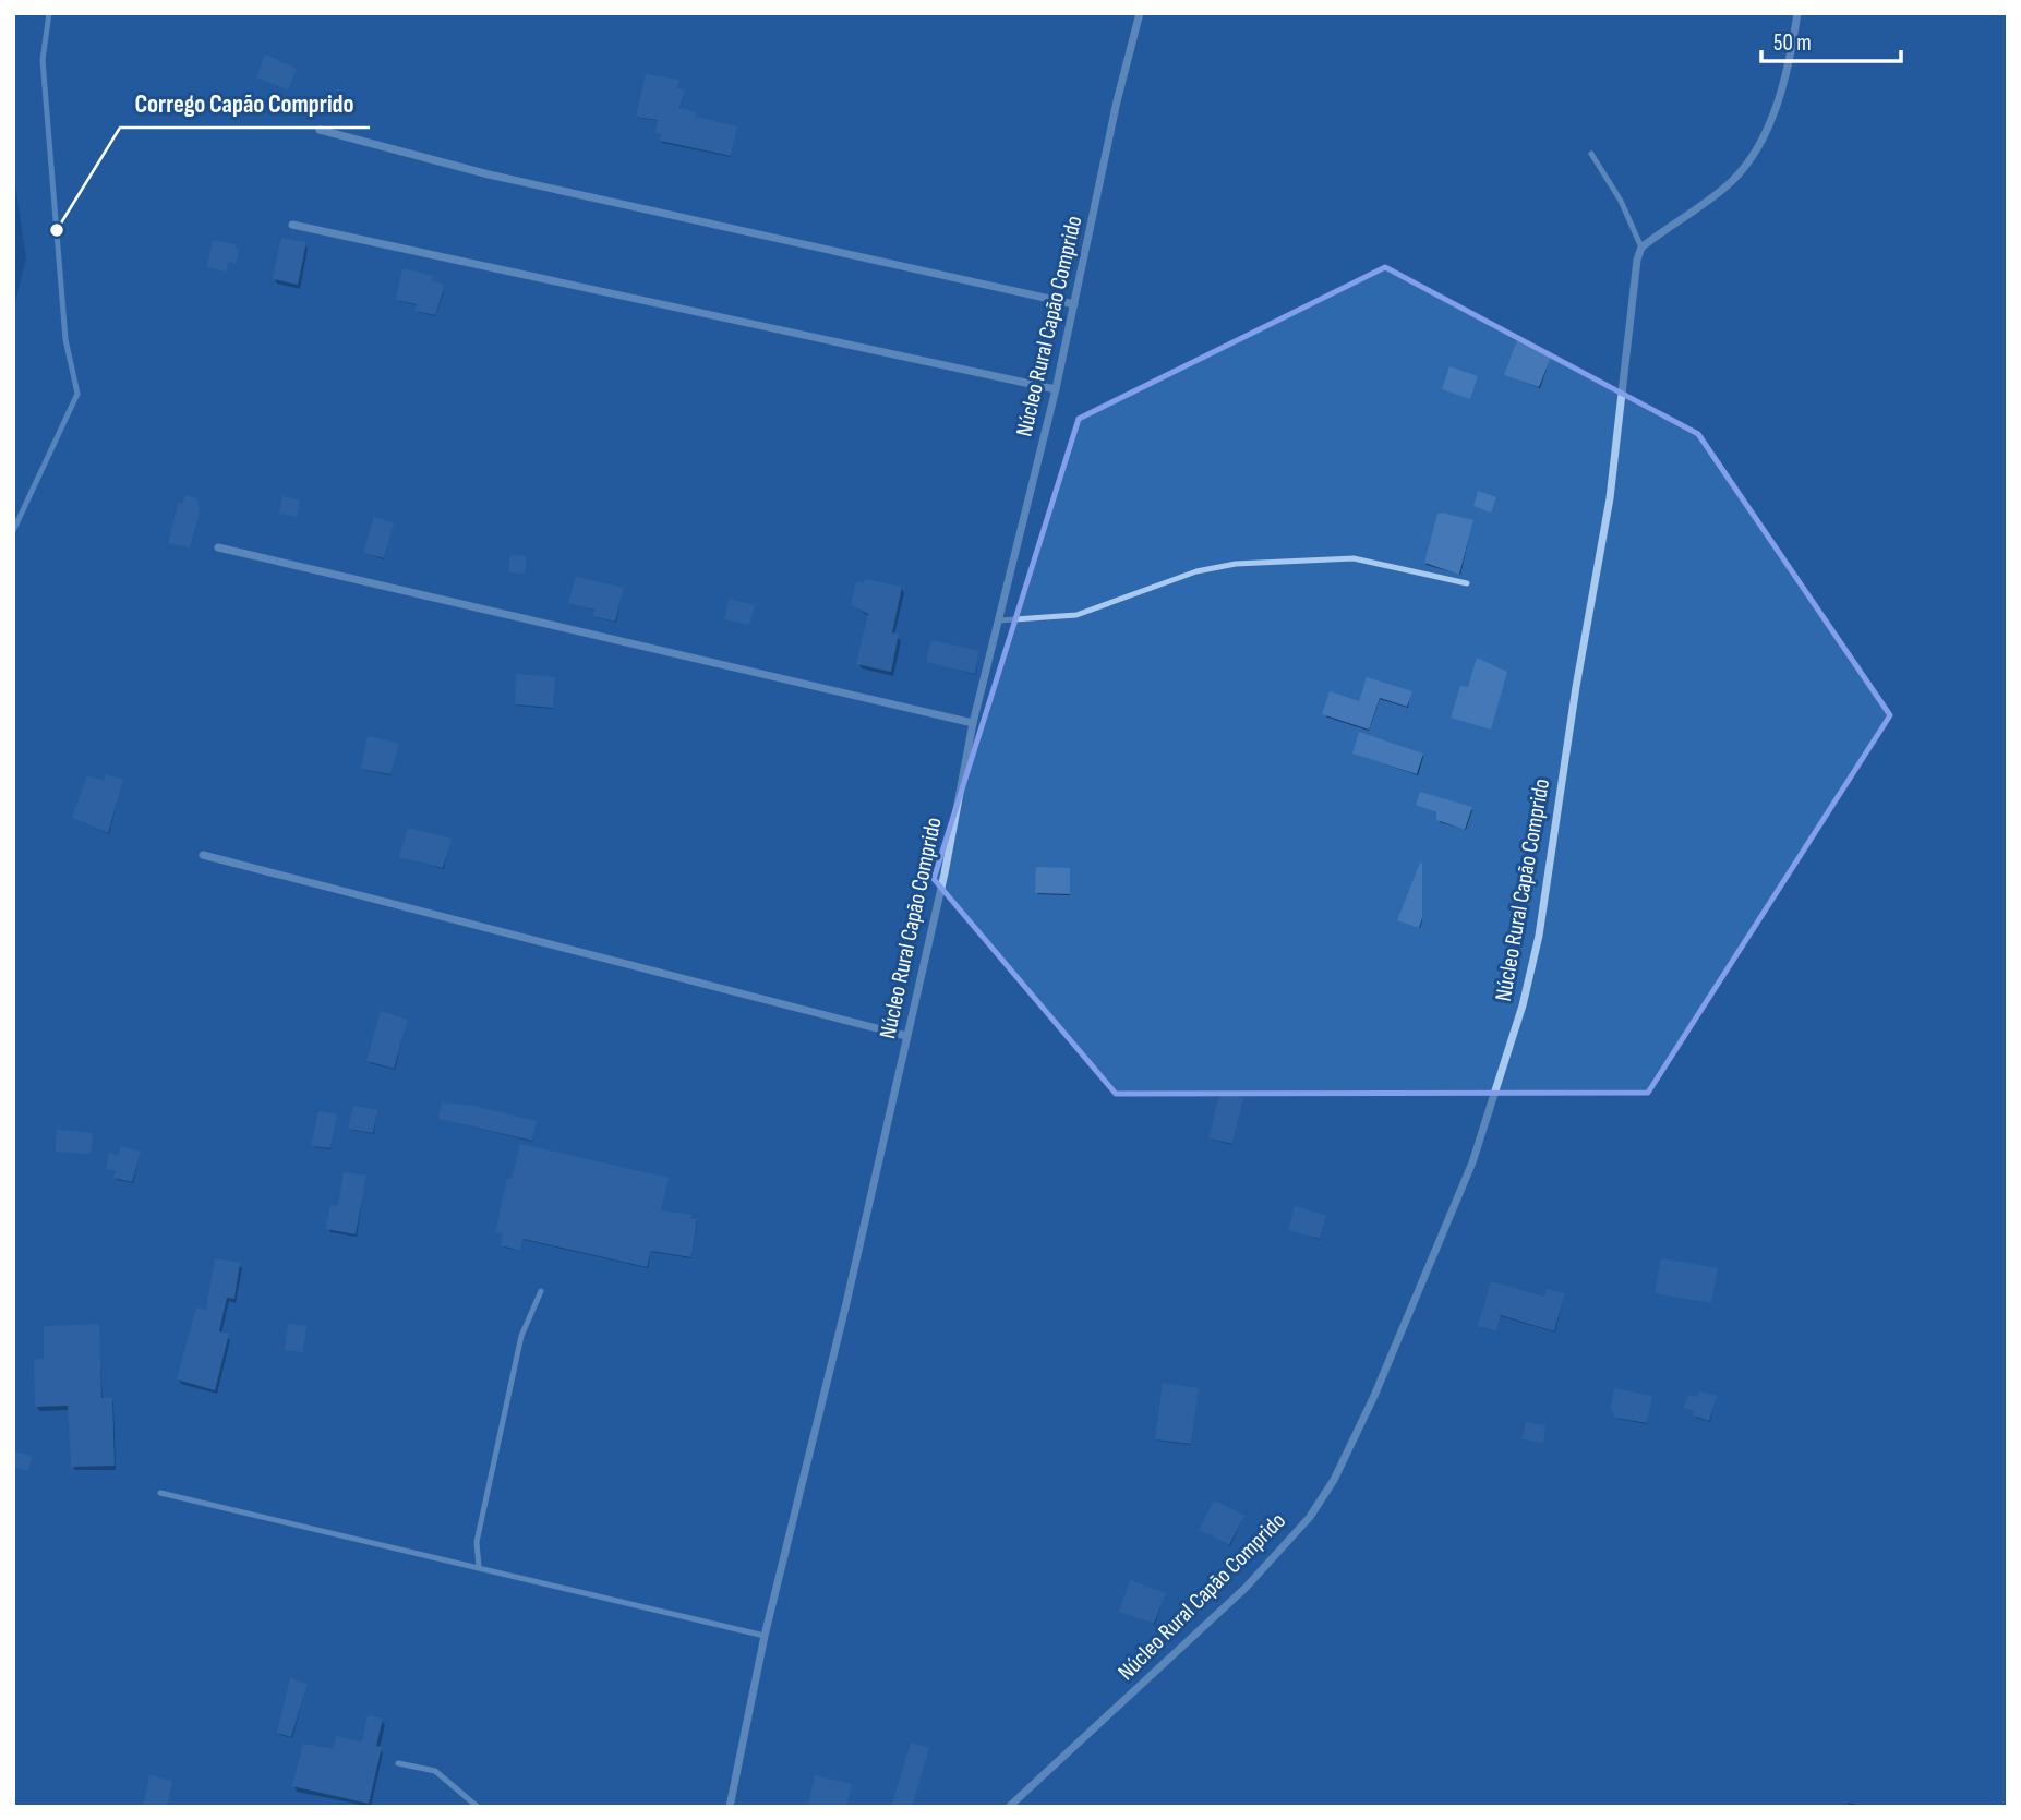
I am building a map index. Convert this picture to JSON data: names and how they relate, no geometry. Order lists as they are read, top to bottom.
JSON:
{
  "streets": {
    "street": ["Núcleo Rural Capão Comprido"]
  },
  "places": ["Corrego Capão Comprido"],
  "scale_bar": "50 m"
}
